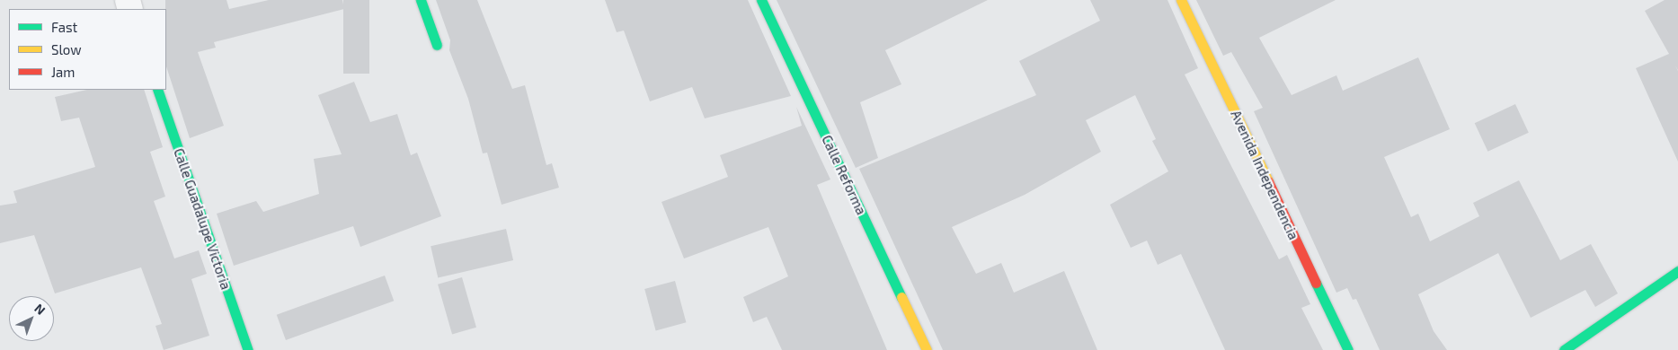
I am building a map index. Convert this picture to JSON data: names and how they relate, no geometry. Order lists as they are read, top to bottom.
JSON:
{
  "streets": {
    "street": ["Calle Reforma", "Avenida Independencia", "Calle Guadalupe Victoria"]
  },
  "legend": ["Fast", "Slow", "Jam"],
  "north": "top right"
}
